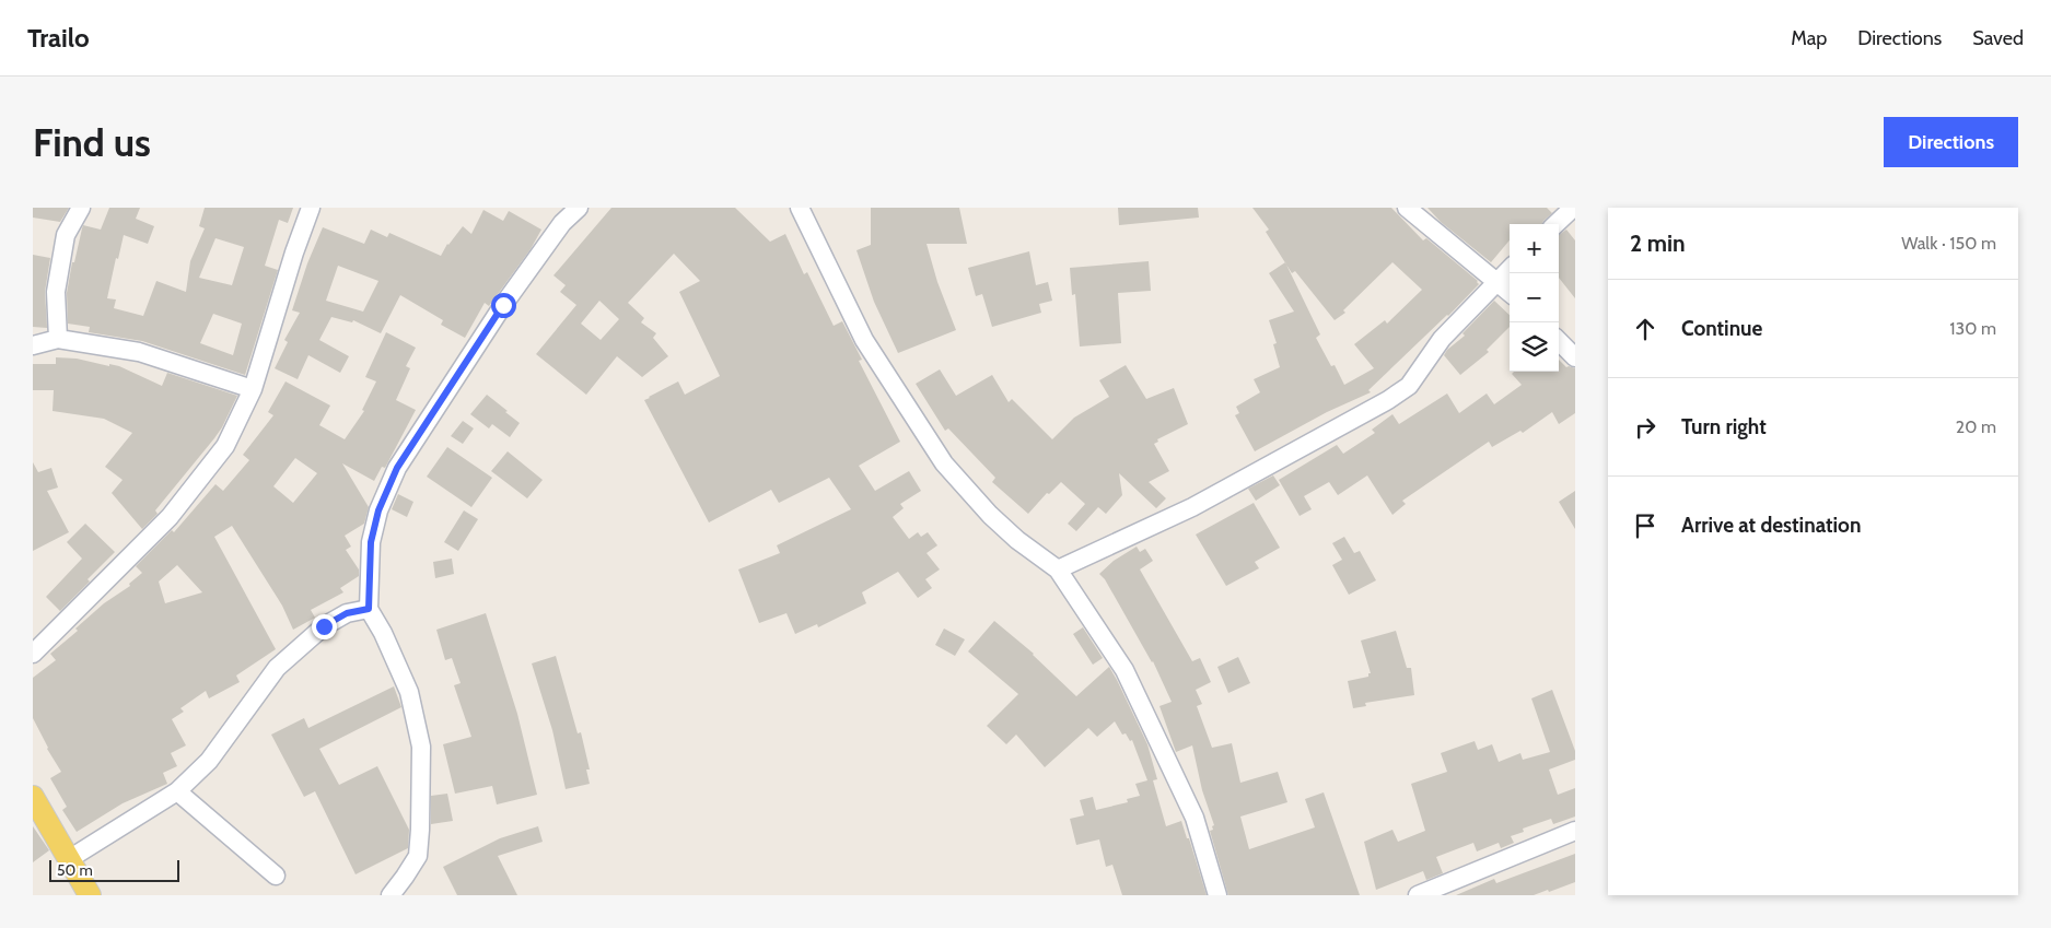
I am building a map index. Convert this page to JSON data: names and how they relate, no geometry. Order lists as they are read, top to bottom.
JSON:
{
  "scale_bar": "50 m",
  "page": {
    "header": "Trailo",
    "nav": ["Map", "Directions", "Saved"],
    "buttons": "Directions",
    "title": "Find us",
    "heading": ["2 min", "Walk · 150 m"],
    "map_buttons": ["+", "−"],
    "list": [
      ["Continue", "130 m"],
      ["Turn right", "20 m"],
      "Arrive at destination"
    ],
    "scale": "50 m"
  }
}
